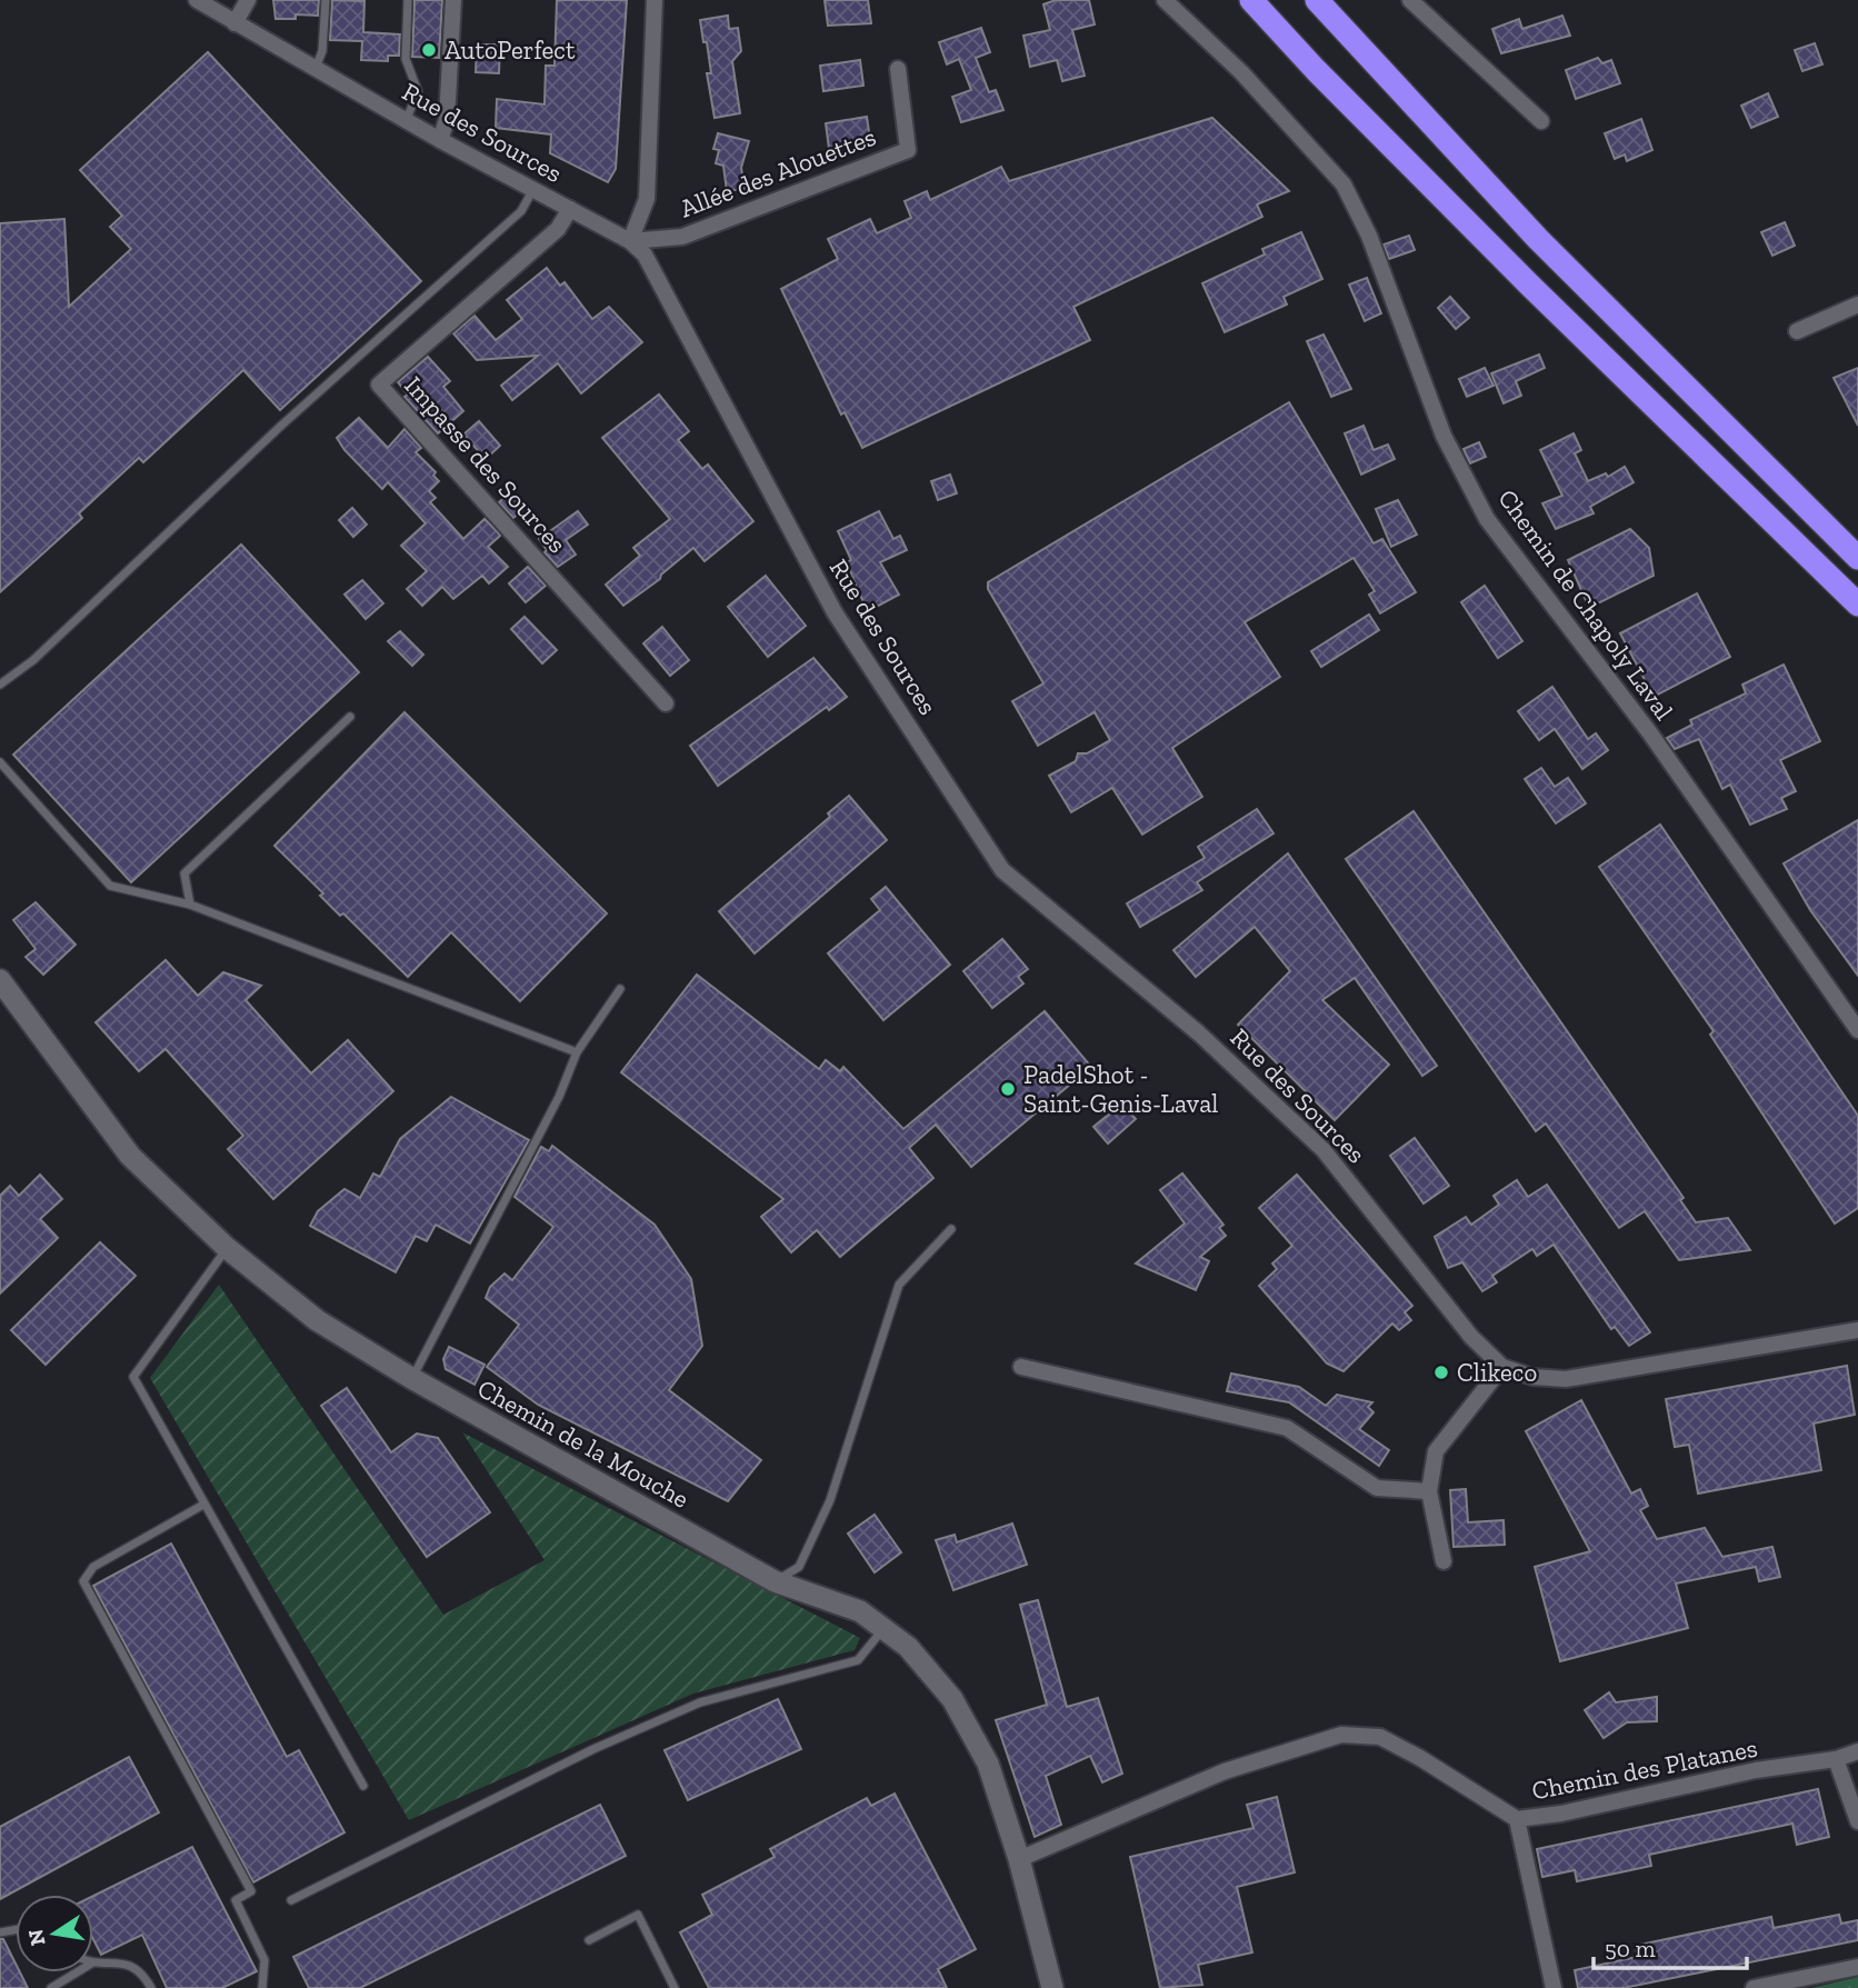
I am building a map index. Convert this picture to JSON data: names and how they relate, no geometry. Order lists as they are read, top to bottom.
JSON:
{
  "streets": {
    "street": [
      "Rue des Sources",
      "Allée des Alouettes",
      "Impasse des Sources",
      "Chemin de Chapoly Laval",
      "Chemin de la Mouche",
      "Chemin des Platanes"
    ]
  },
  "crossings": [
    ["Rue des Sources", "Allée des Alouettes"],
    ["Rue des Sources", "Impasse des Sources"],
    ["Chemin de la Mouche", "Chemin des Platanes"]
  ],
  "places": ["AutoPerfect", "PadelShot - Saint-Genis-Laval", "Clikeco"],
  "scale_bar": "50 m",
  "north": "left"
}
